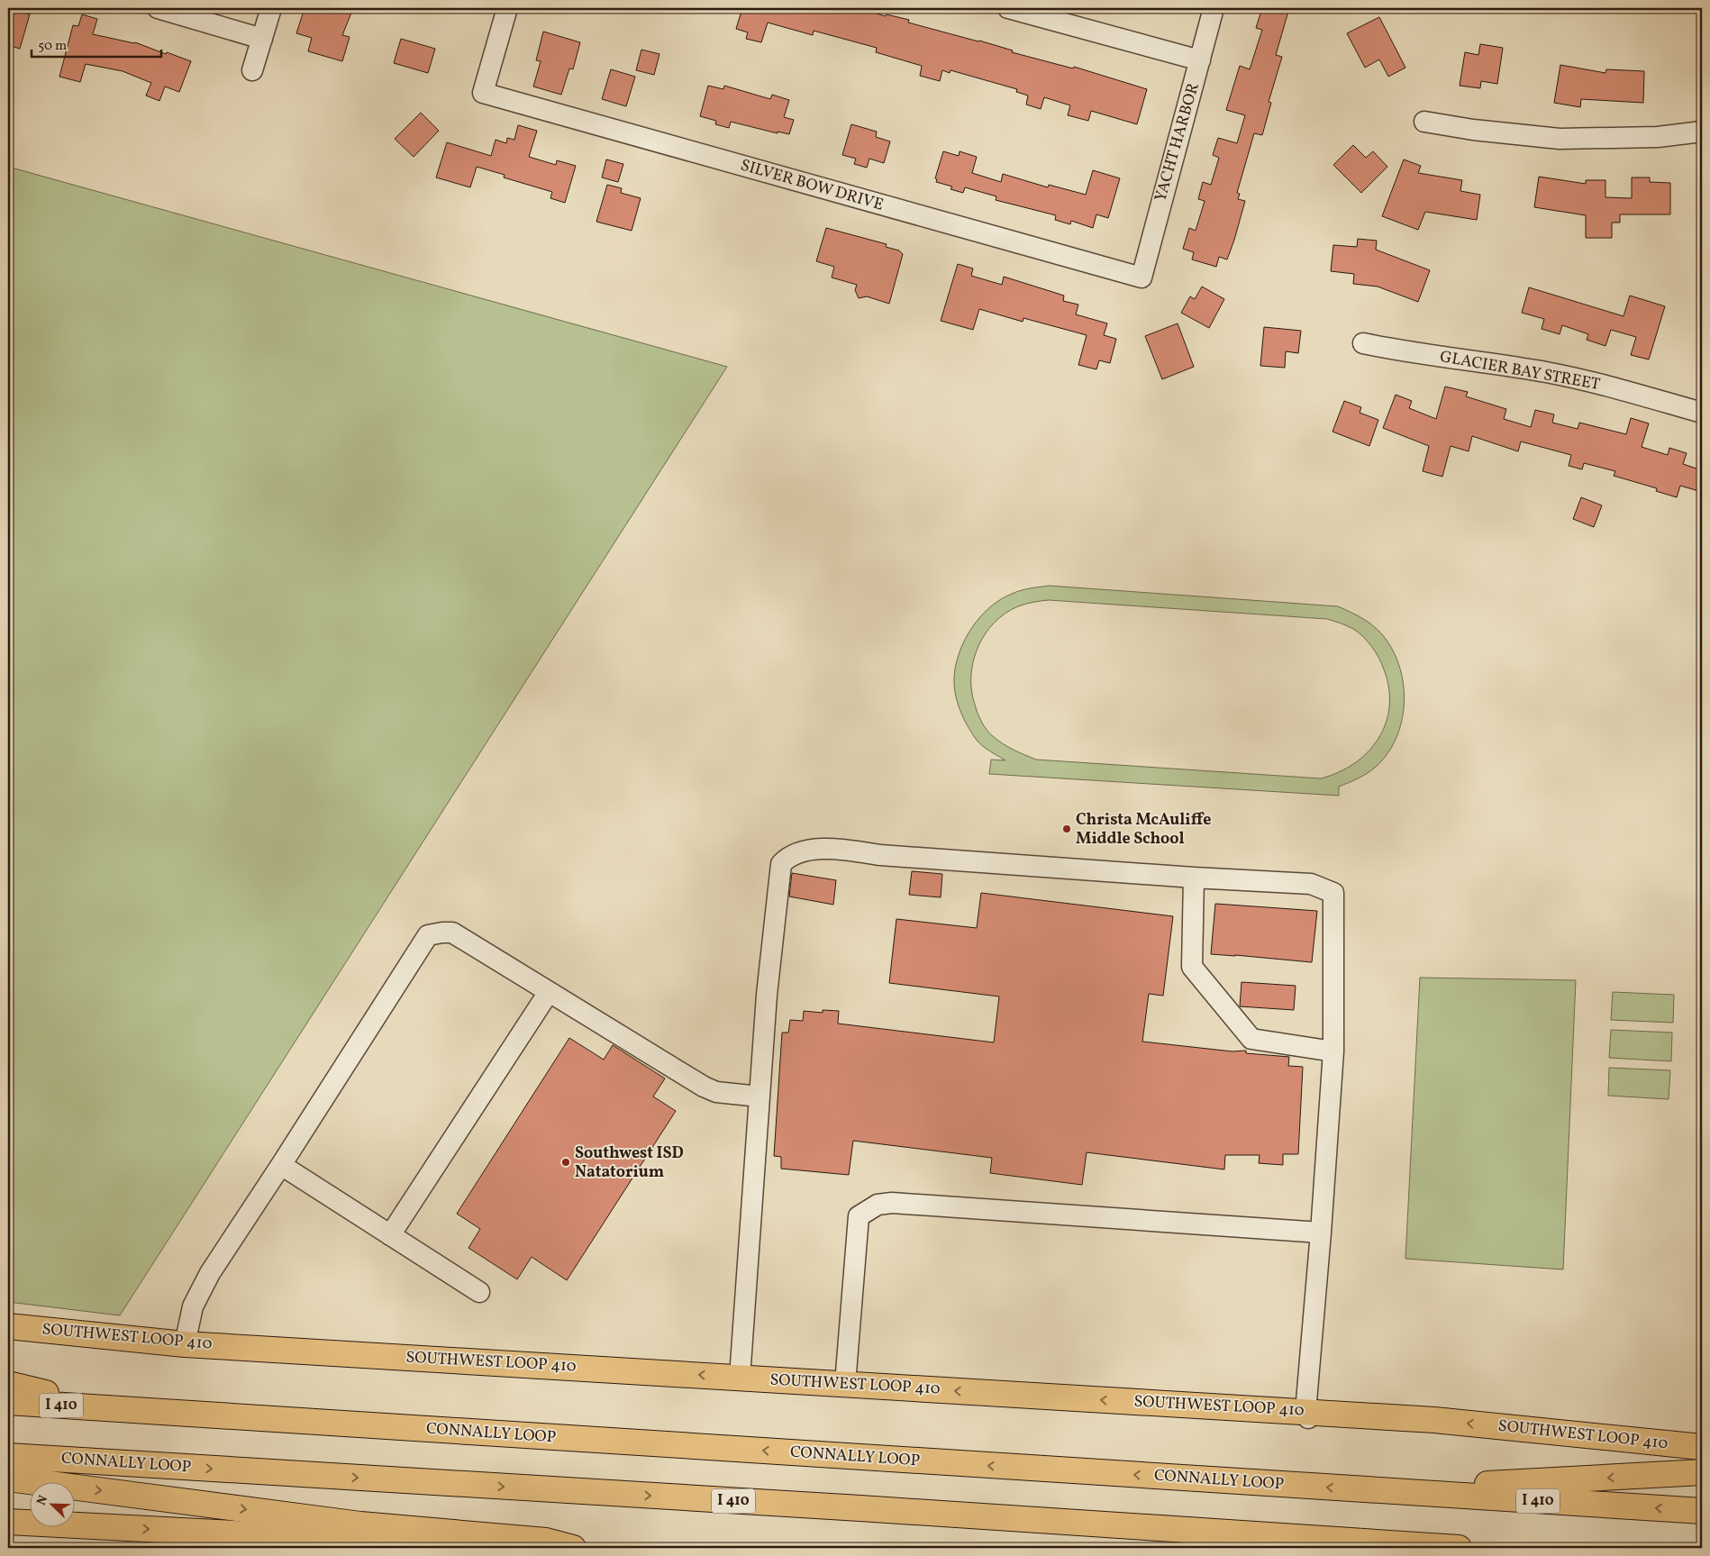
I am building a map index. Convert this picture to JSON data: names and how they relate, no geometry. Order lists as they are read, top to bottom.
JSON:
{
  "streets": {
    "main road": ["SOUTHWEST LOOP 410", "I 410", "CONNALLY LOOP"],
    "street": ["YACHT HARBOR", "SILVER BOW DRIVE", "GLACIER BAY STREET"]
  },
  "crossings": [
    ["YACHT HARBOR", "SILVER BOW DRIVE"]
  ],
  "places": ["Christa McAuliffe Middle School", "Southwest ISD Natatorium"],
  "scale_bar": "50 m",
  "north": "top left"
}
